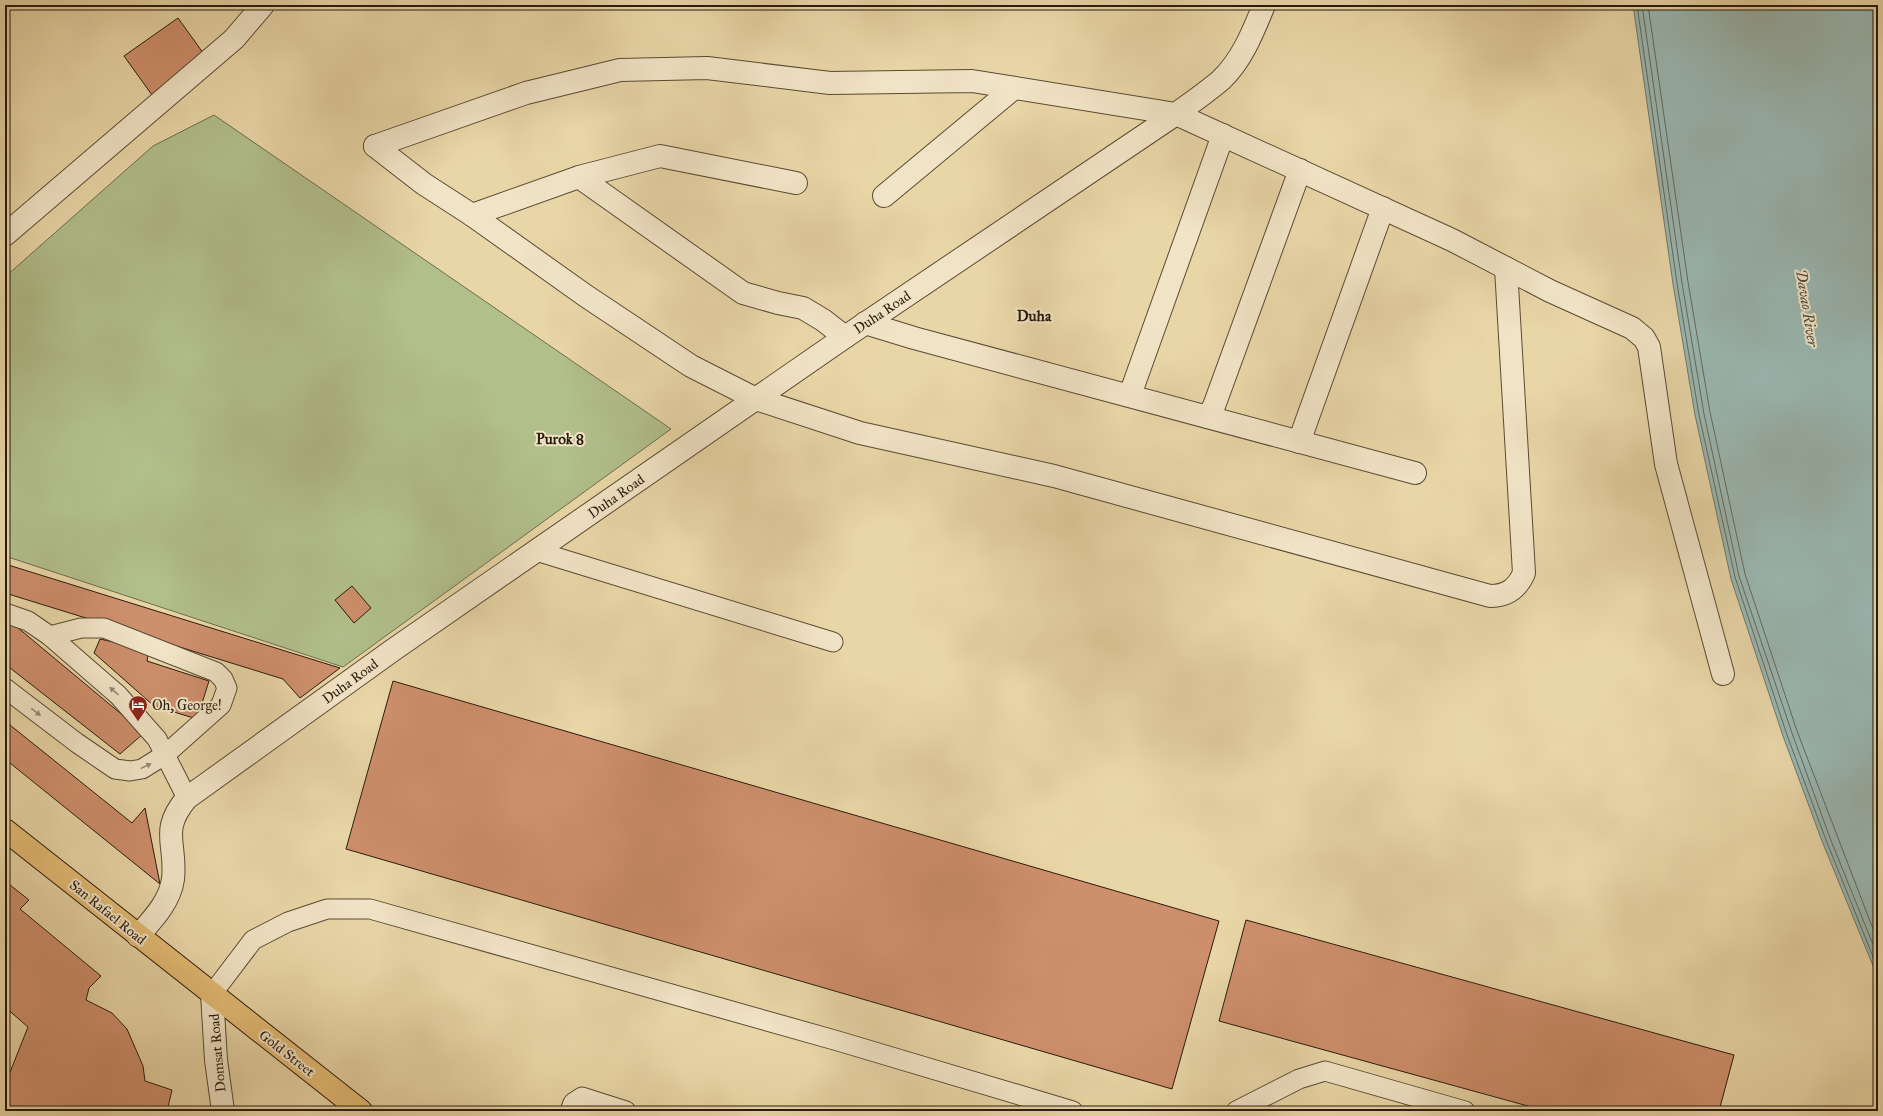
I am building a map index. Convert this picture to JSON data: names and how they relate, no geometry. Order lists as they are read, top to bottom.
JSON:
{
  "streets": {
    "main road": ["San Rafael Road", "Gold Street"],
    "street": ["Duha Road", "Domsat Road"]
  },
  "crossings": [
    ["Duha Road", "San Rafael Road"],
    ["San Rafael Road", "Domsat Road"],
    ["San Rafael Road", "Gold Street"],
    ["Domsat Road", "Gold Street"]
  ],
  "districts": ["Duha", "Purok 8"],
  "water": ["Davao River"],
  "places": {
    "hotel": ["Oh, George!"]
  }
}
